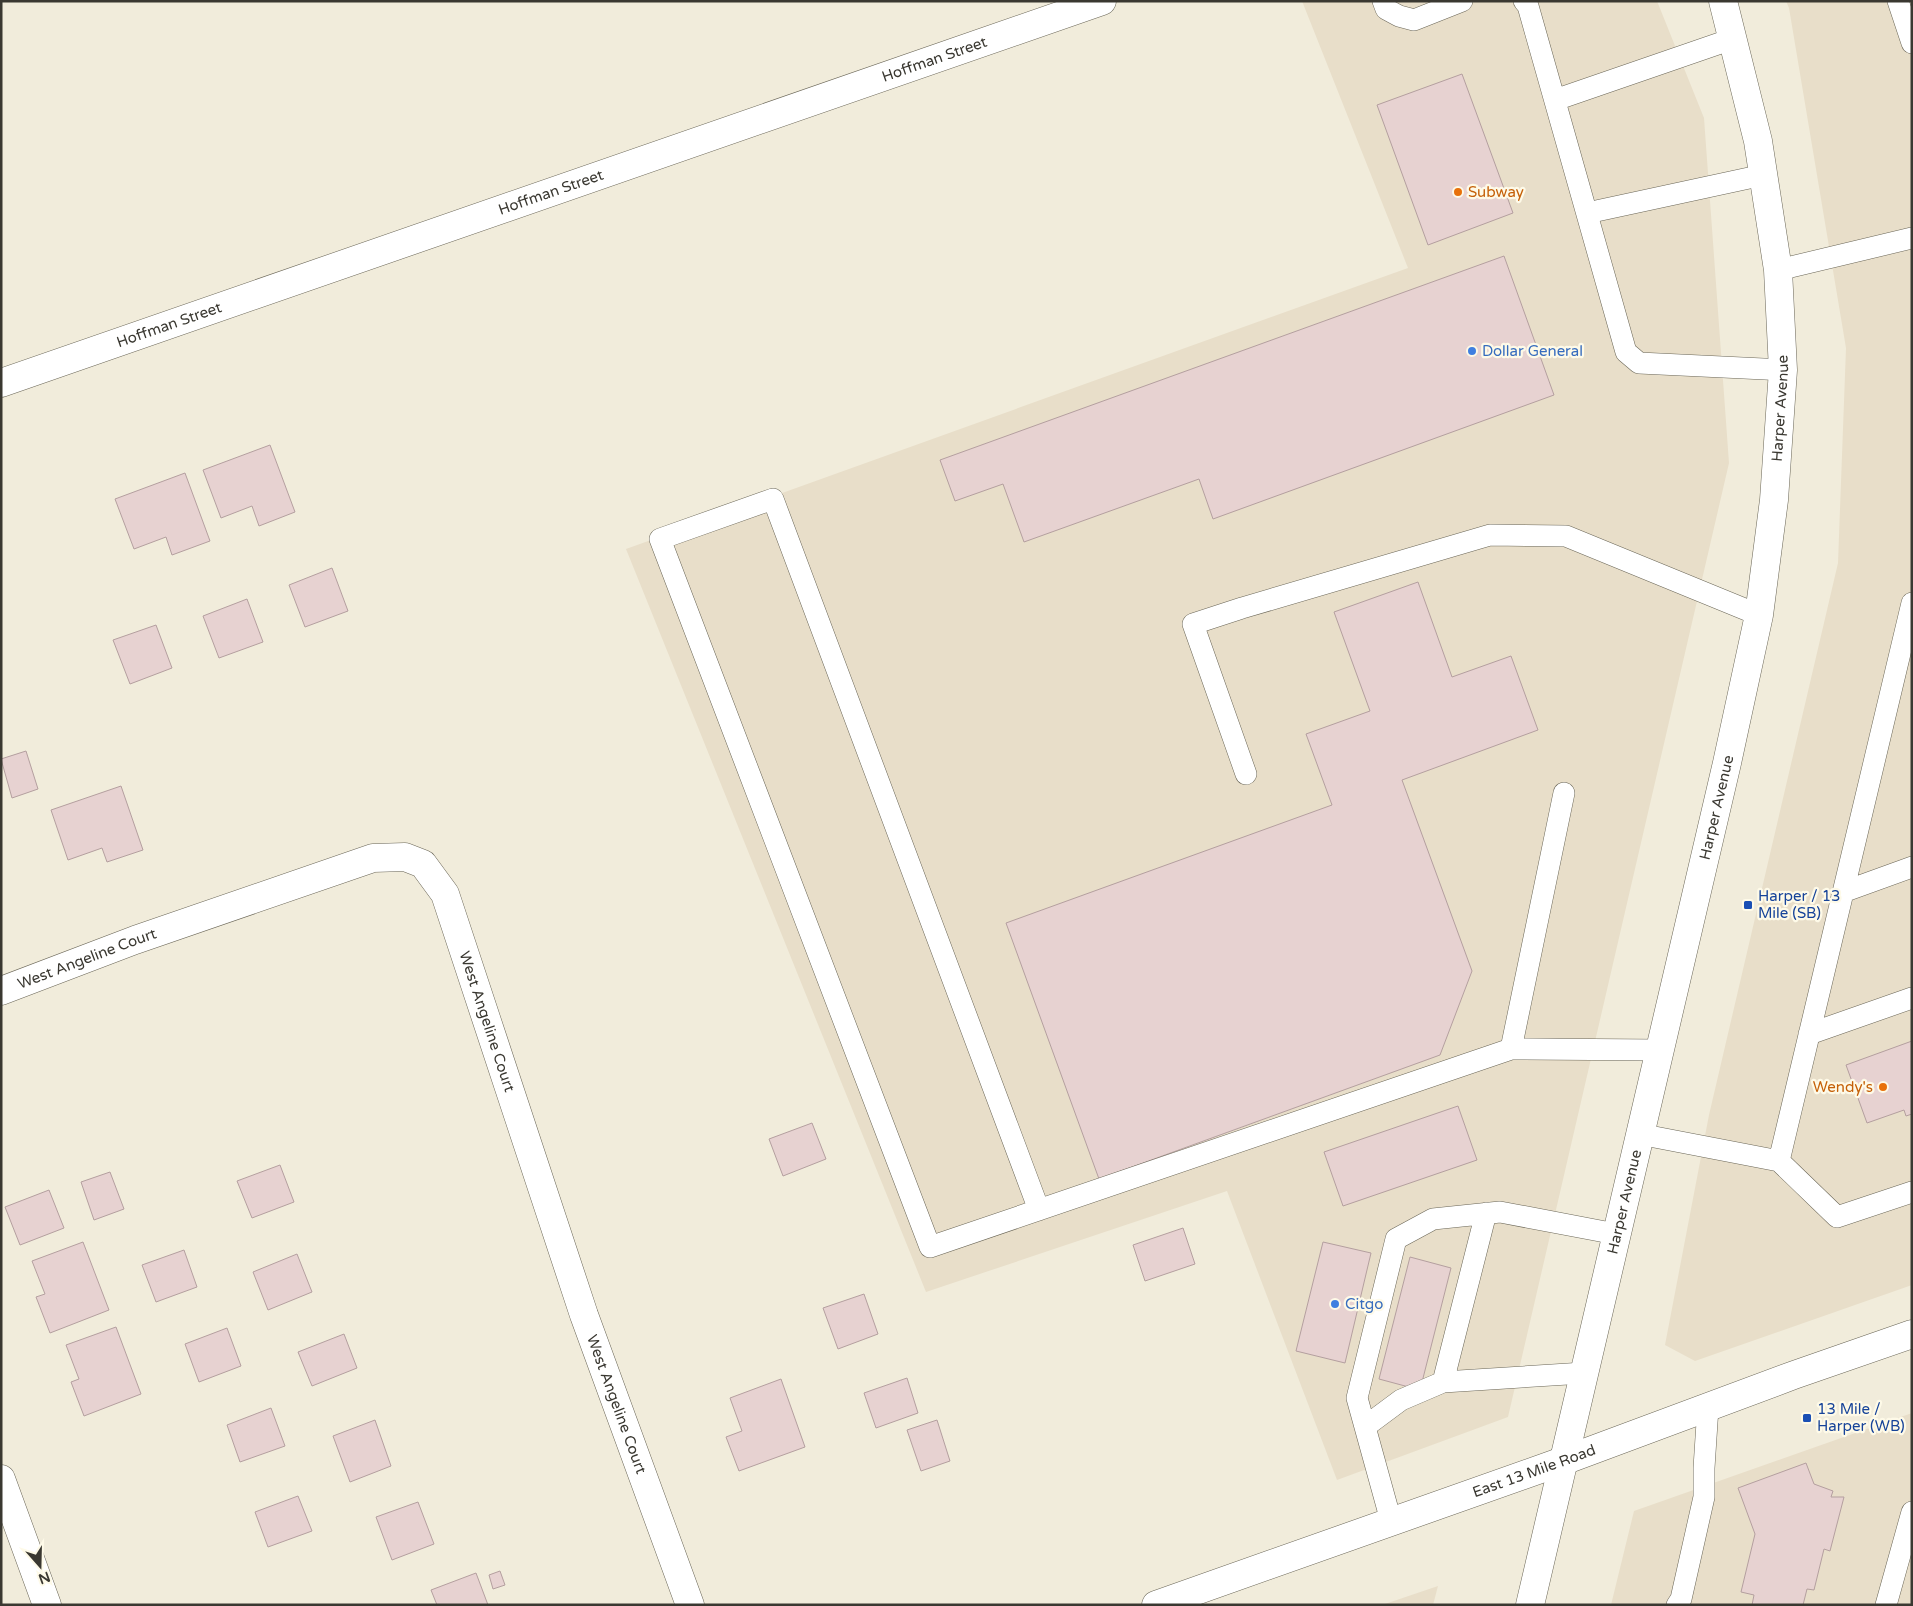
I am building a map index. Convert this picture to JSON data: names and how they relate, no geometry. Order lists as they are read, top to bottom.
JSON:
{
  "streets": {
    "street": [
      "Hoffman Street",
      "Harper Avenue",
      "West Angeline Court",
      "East 13 Mile Road"
    ]
  },
  "crossings": [
    ["Harper Avenue", "East 13 Mile Road"]
  ],
  "places": {
    "other": [
      "Subway",
      "Dollar General",
      "Wendy's",
      "Citgo"
    ],
    "transit": ["Harper / 13 Mile (SB)", "13 Mile / Harper (WB)"]
  },
  "north": "bottom"
}
